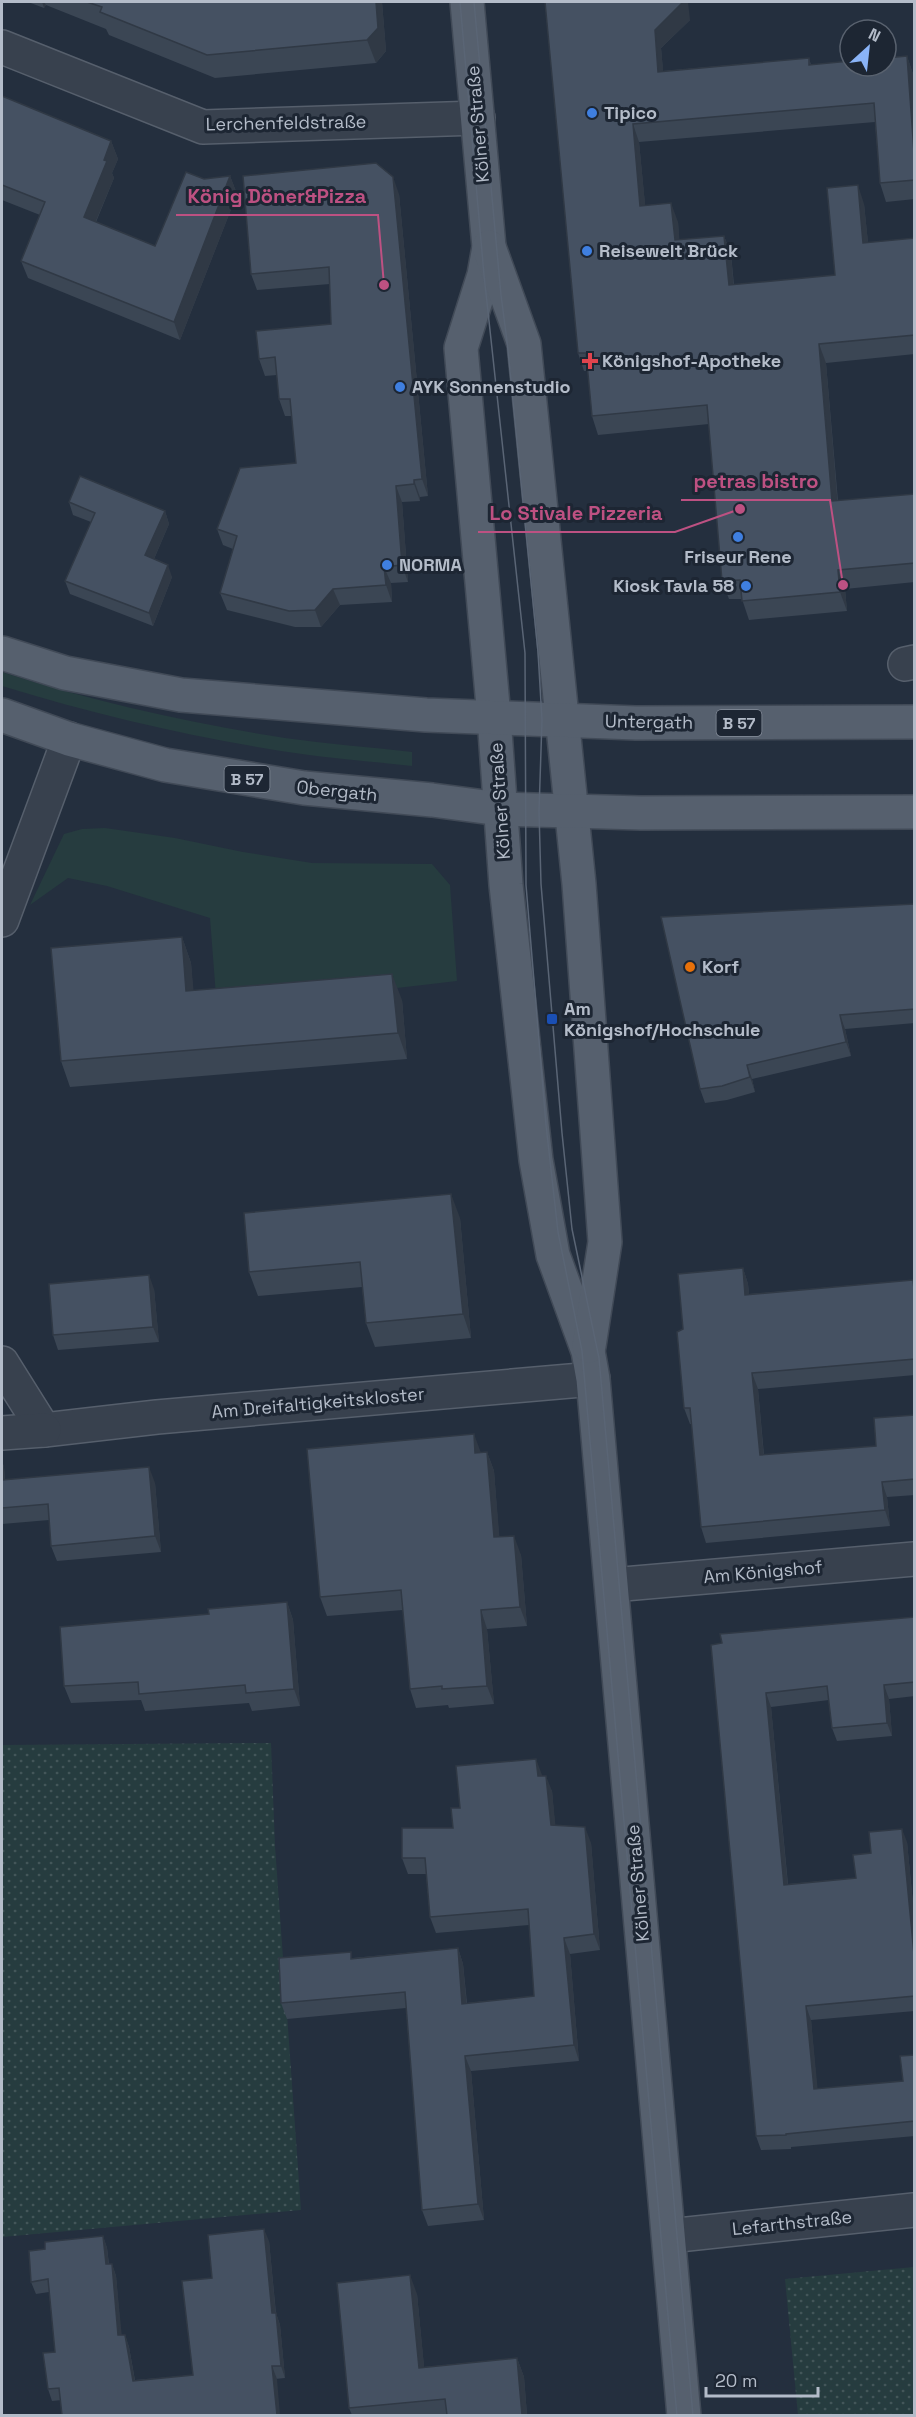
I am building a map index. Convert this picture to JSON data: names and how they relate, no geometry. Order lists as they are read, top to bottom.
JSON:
{
  "streets": {
    "main road": [
      "Kölner Straße",
      "Untergath",
      "B 57",
      "Obergath"
    ],
    "street": [
      "Lerchenfeldstraße",
      "Am Dreifaltigkeitskloster",
      "Am Königshof",
      "Lefarthstraße"
    ]
  },
  "crossings": [
    ["Lerchenfeldstraße", "Kölner Straße"],
    ["Kölner Straße", "Untergath"],
    ["Kölner Straße", "B 57"],
    ["Kölner Straße", "Obergath"],
    ["Kölner Straße", "Am Dreifaltigkeitskloster"],
    ["Kölner Straße", "Am Königshof"],
    ["Kölner Straße", "Lefarthstraße"],
    ["Untergath", "B 57"],
    ["B 57", "Obergath"]
  ],
  "places": {
    "other": [
      "Tipico",
      "Reisewelt Brück",
      "König Döner&Pizza",
      "AYK Sonnenstudio",
      "Lo Stivale Pizzeria",
      "Friseur Rene",
      "NORMA",
      "petras bistro",
      "Kiosk Tavla 58",
      "Korf"
    ],
    "health": ["Königshof-Apotheke"],
    "transit": ["Am Königshof/Hochschule"]
  },
  "scale_bar": "20 m",
  "north": "top right"
}
